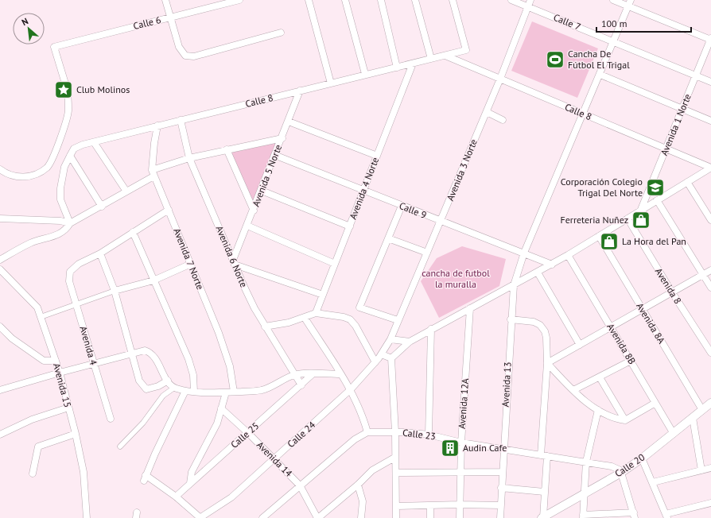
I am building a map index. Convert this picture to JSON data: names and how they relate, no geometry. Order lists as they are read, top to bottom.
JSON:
{
  "streets": {
    "street": [
      "Calle 7",
      "Calle 6",
      "Calle 8",
      "Avenida 1 Norte",
      "Avenida 3 Norte",
      "Avenida 5 Norte",
      "Avenida 4 Norte",
      "Calle 9",
      "Avenida 6 Norte",
      "Avenida 7 Norte",
      "Avenida 8",
      "Avenida 8A",
      "Avenida 8B",
      "Avenida 4",
      "Avenida 13",
      "Avenida 15",
      "Avenida 12A",
      "Calle 24",
      "Calle 23",
      "Calle 25",
      "Avenida 14",
      "Calle 20"
    ]
  },
  "crossings": [
    ["Calle 7", "Avenida 1 Norte"],
    ["Calle 7", "Avenida 3 Norte"],
    ["Calle 7", "Avenida 13"],
    ["Calle 8", "Avenida 1 Norte"],
    ["Calle 8", "Avenida 3 Norte"],
    ["Calle 8", "Avenida 5 Norte"],
    ["Calle 8", "Avenida 4 Norte"],
    ["Calle 8", "Avenida 6 Norte"],
    ["Calle 8", "Avenida 7 Norte"],
    ["Calle 8", "Avenida 13"],
    ["Avenida 3 Norte", "Calle 9"],
    ["Avenida 3 Norte", "Calle 24"],
    ["Avenida 5 Norte", "Calle 9"],
    ["Avenida 5 Norte", "Avenida 6 Norte"],
    ["Avenida 4 Norte", "Calle 9"],
    ["Calle 9", "Avenida 13"],
    ["Avenida 6 Norte", "Calle 25"],
    ["Avenida 8A", "Calle 20"],
    ["Avenida 8B", "Calle 20"],
    ["Avenida 13", "Calle 23"],
    ["Avenida 12A", "Calle 23"],
    ["Calle 24", "Avenida 14"],
    ["Calle 23", "Calle 20"],
    ["Calle 25", "Avenida 14"]
  ],
  "parks": ["cancha de futbol la muralla"],
  "places": {
    "sports": ["Cancha De Fútbol El Trigal"],
    "place": ["Club Molinos"],
    "school or university": ["Corporación Colegio Trigal Del Norte"],
    "shop": ["Ferreteria Nuñez", "La Hora del Pan"],
    "building": ["Audin Cafe"]
  },
  "scale_bar": "100 m",
  "north": "top left"
}
